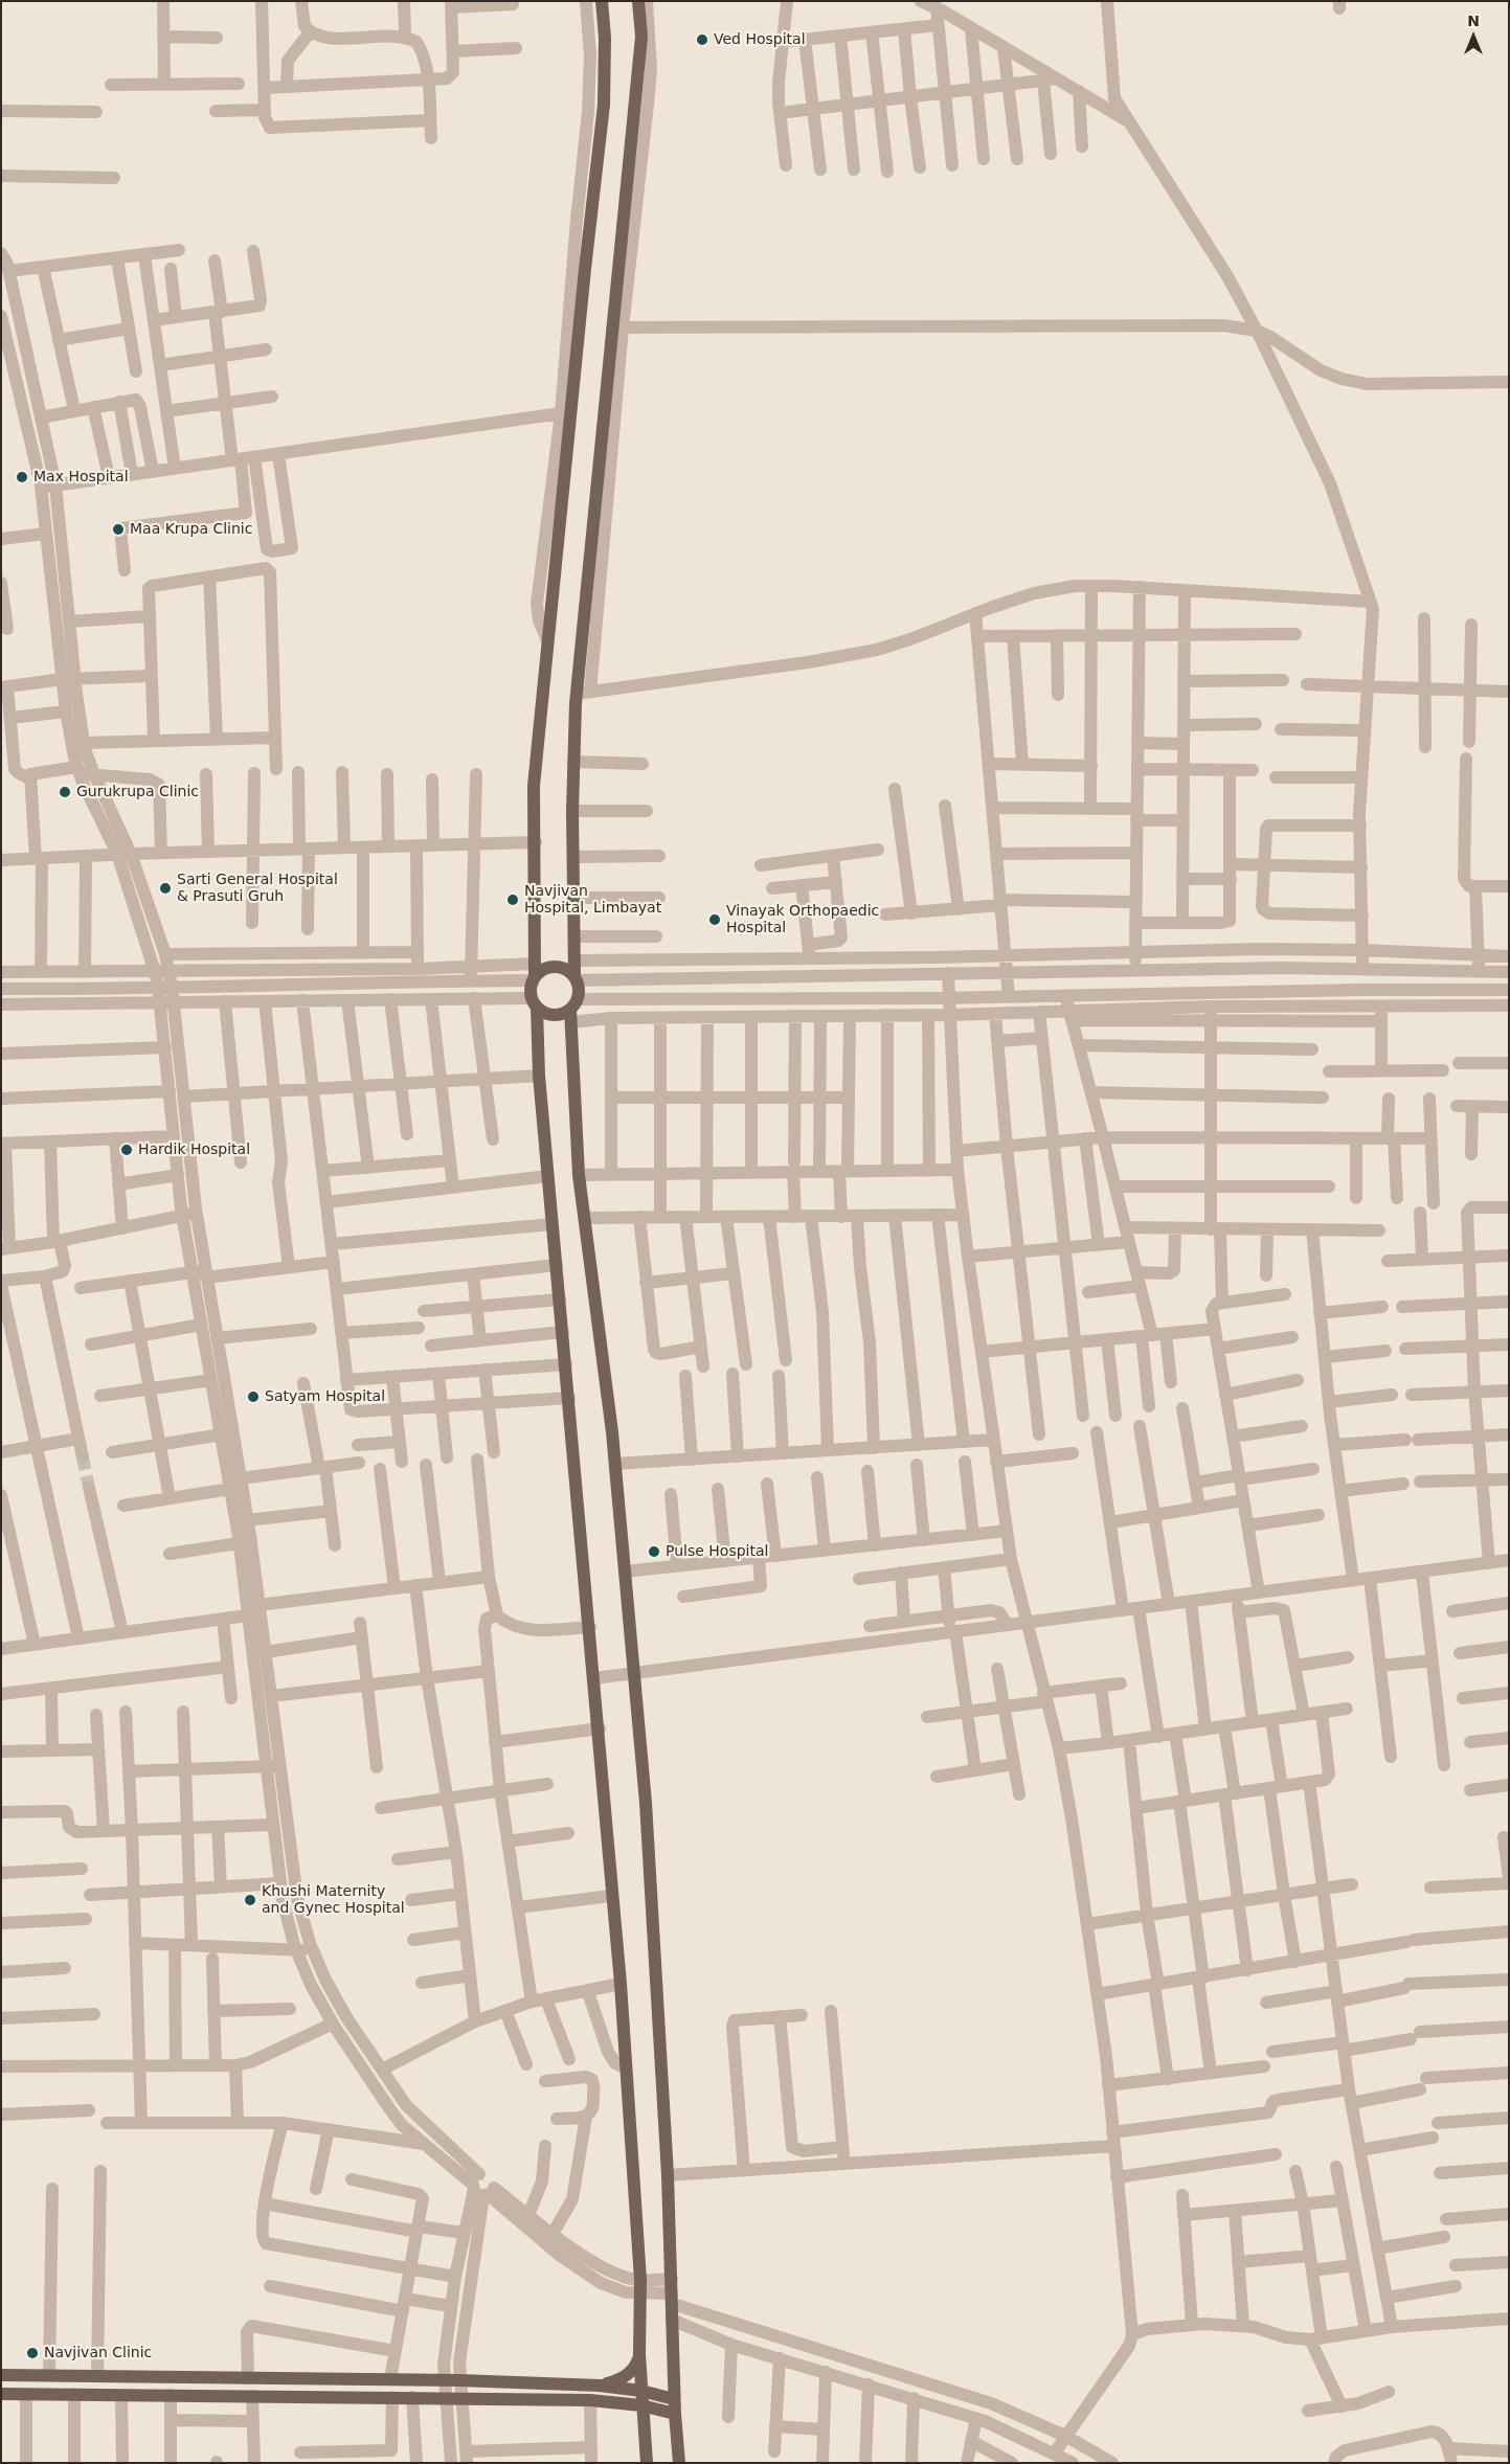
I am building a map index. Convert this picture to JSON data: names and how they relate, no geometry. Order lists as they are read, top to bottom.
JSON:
{
  "places": [
    "Ved Hospital",
    "Max Hospital",
    "Maa Krupa Clinic",
    "Gurukrupa Clinic",
    "Sarti General Hospital & Prasuti Gruh",
    "Navjivan Hospital, Limbayat",
    "Vinayak Orthopaedic Hospital",
    "Hardik Hospital",
    "Satyam Hospital",
    "Pulse Hospital",
    "Khushi Maternity and Gynec Hospital",
    "Navjivan Clinic"
  ],
  "north": "top"
}
